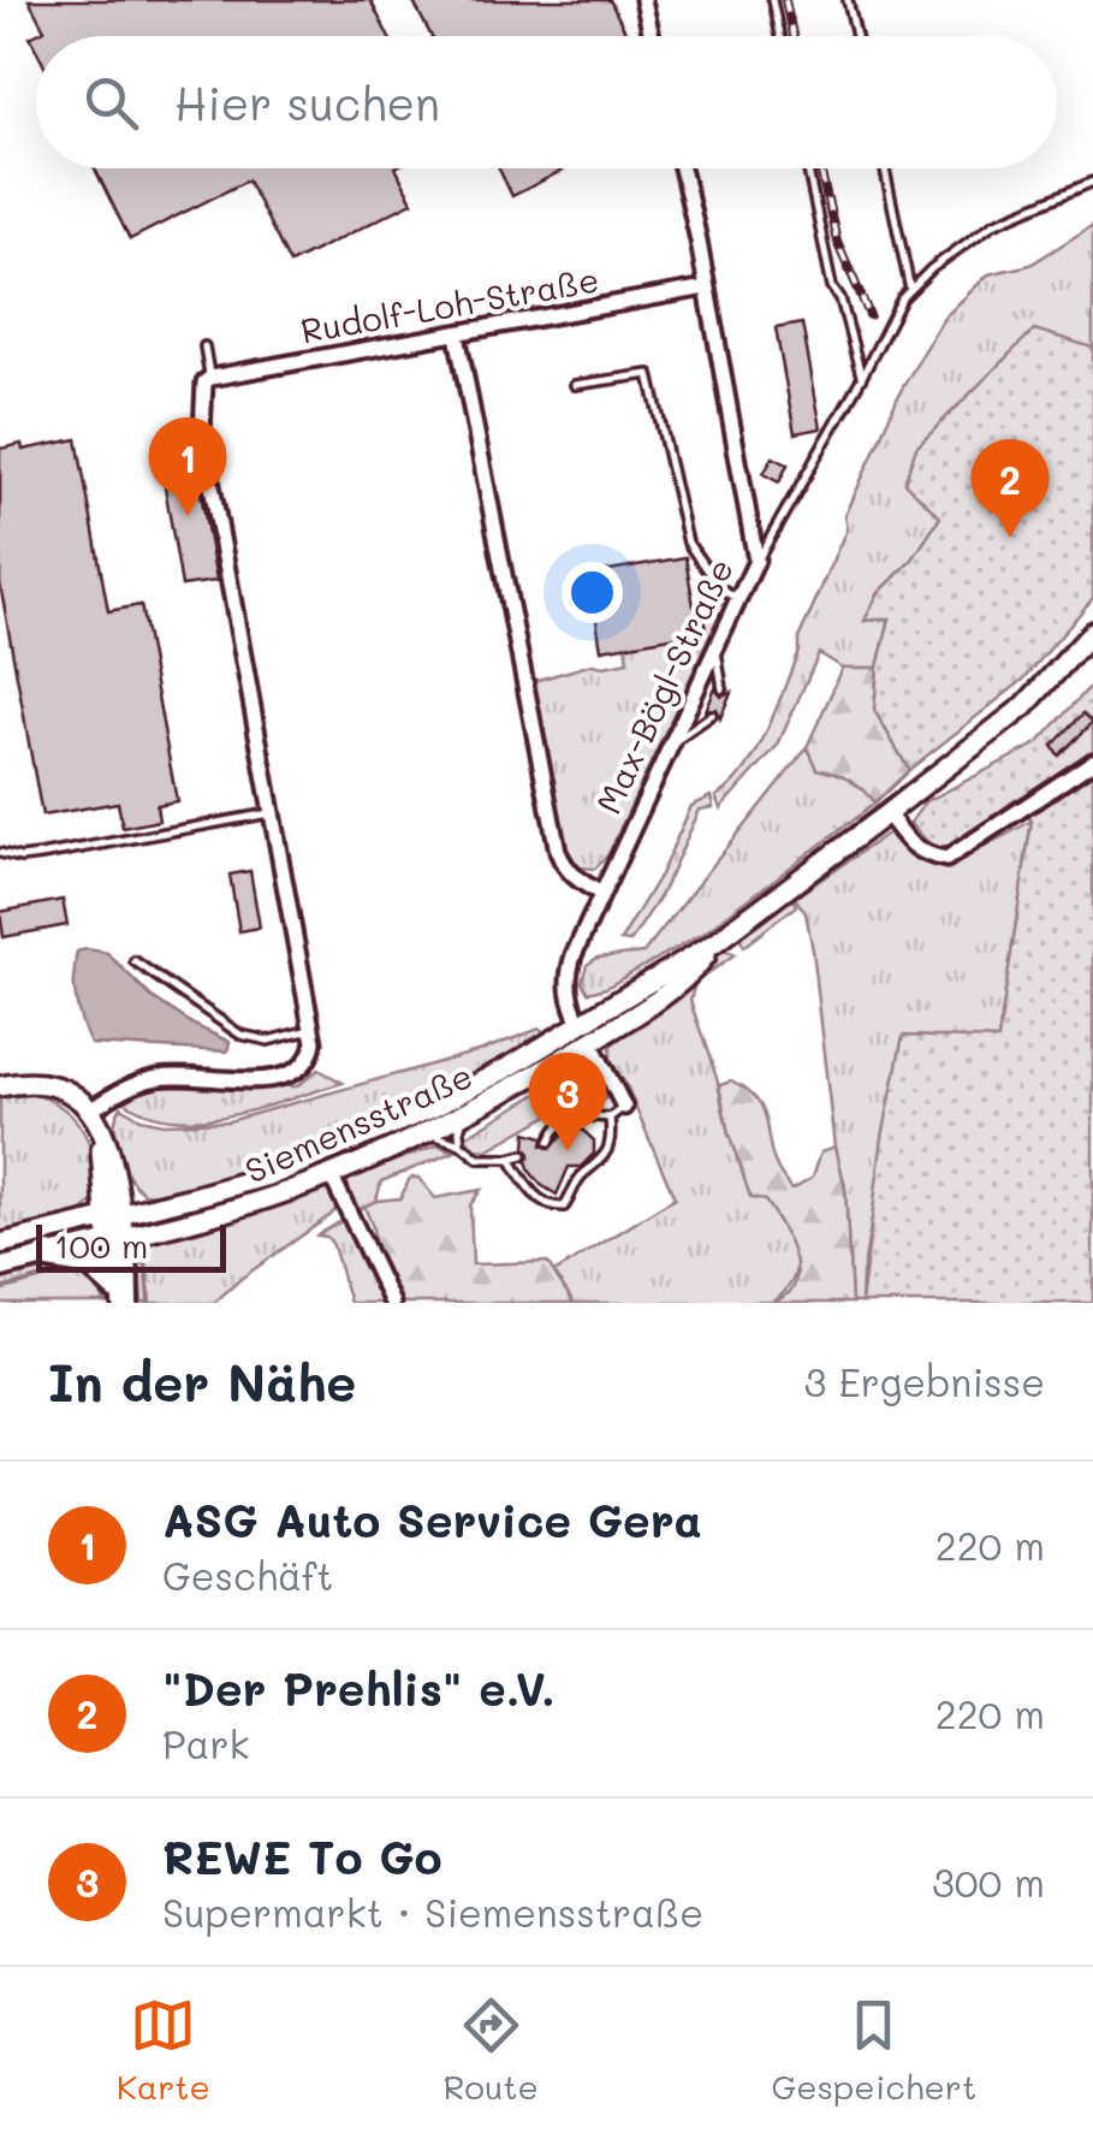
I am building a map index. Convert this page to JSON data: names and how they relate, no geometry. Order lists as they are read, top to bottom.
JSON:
{
  "streets": {
    "main road": ["Siemensstraße"],
    "street": ["Rudolf-Loh-Straße", "Max-Bögl-Straße"]
  },
  "crossings": [
    ["Rudolf-Loh-Straße", "Max-Bögl-Straße"],
    ["Max-Bögl-Straße", "Siemensstraße"]
  ],
  "scale_bar": "100 m",
  "page": {
    "search": "Hier suchen",
    "pins": ["1", "2", "3"],
    "scale": "100 m",
    "heading": ["In der Nähe", "3 Ergebnisse"],
    "list": [
      {
        "mark": "1",
        "name": "ASG Auto Service Gera",
        "note": "Geschäft",
        "value": "220 m"
      },
      {
        "mark": "2",
        "name": "\"Der Prehlis\" e.V.",
        "note": "Park",
        "value": "220 m"
      },
      {
        "mark": "3",
        "name": "REWE To Go",
        "note": "Supermarkt · Siemensstraße",
        "value": "300 m"
      }
    ],
    "nav": ["Karte", "Route", "Gespeichert"]
  }
}
